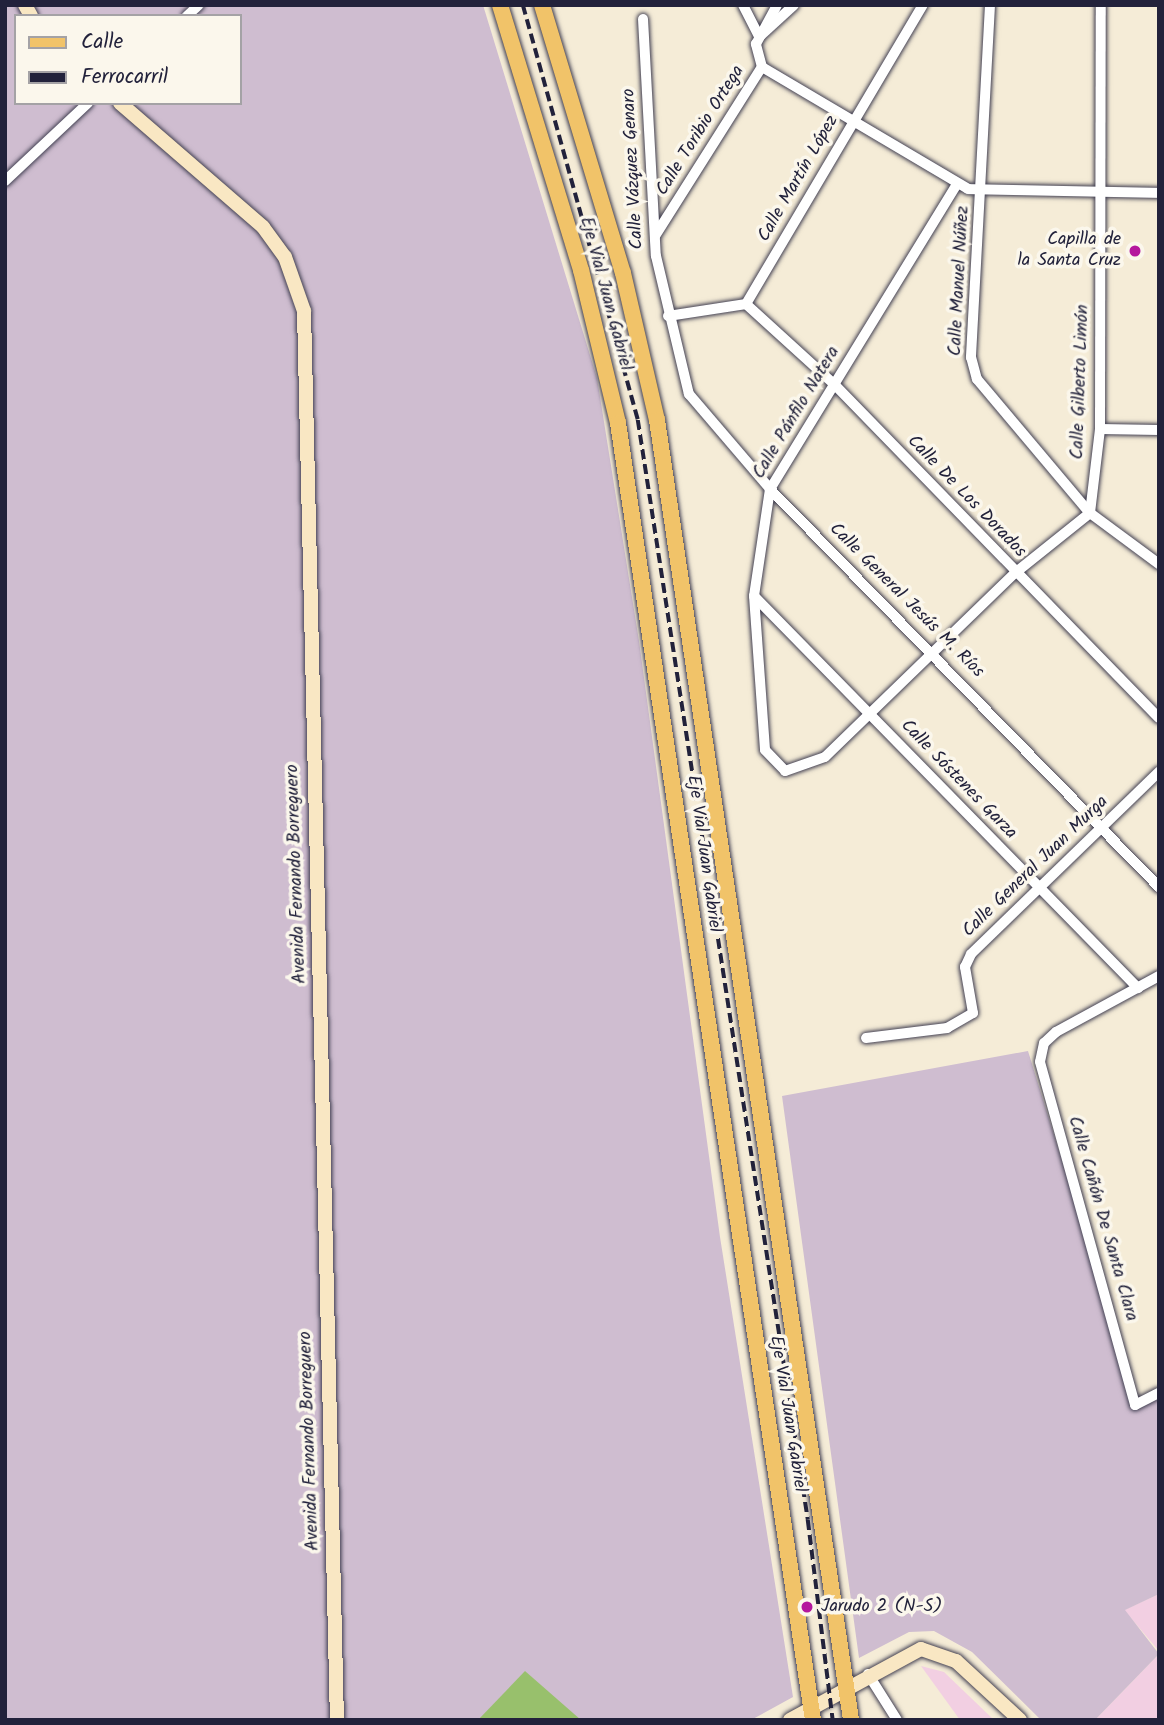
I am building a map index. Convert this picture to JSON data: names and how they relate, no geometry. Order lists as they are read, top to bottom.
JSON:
{
  "streets": {
    "main road": ["Eje Vial Juan Gabriel", "Avenida Fernando Borreguero"],
    "street": [
      "Calle Toribio Ortega",
      "Calle Vázquez Genaro",
      "Calle Martín López",
      "Calle Manuel Núñez",
      "Calle Gilberto Limón",
      "Calle Pánfilo Natera",
      "Calle De Los Dorados",
      "Calle General Jesús M. Ríos",
      "Calle Sóstenes Garza",
      "Calle General Juan Murga",
      "Calle Cañón De Santa Clara"
    ]
  },
  "crossings": [
    ["Calle Toribio Ortega", "Calle Vázquez Genaro"],
    ["Calle Vázquez Genaro", "Calle General Jesús M. Ríos"],
    ["Calle Martín López", "Calle De Los Dorados"],
    ["Calle Manuel Núñez", "Calle Gilberto Limón"],
    ["Calle Pánfilo Natera", "Calle De Los Dorados"],
    ["Calle Pánfilo Natera", "Calle General Jesús M. Ríos"],
    ["Calle Pánfilo Natera", "Calle Sóstenes Garza"],
    ["Calle General Jesús M. Ríos", "Calle General Juan Murga"],
    ["Calle Sóstenes Garza", "Calle General Juan Murga"],
    ["Calle Sóstenes Garza", "Calle Cañón De Santa Clara"]
  ],
  "places": ["Capilla de la Santa Cruz", "Jarudo 2 (N-S)"],
  "legend": ["Calle", "Ferrocarril"]
}
